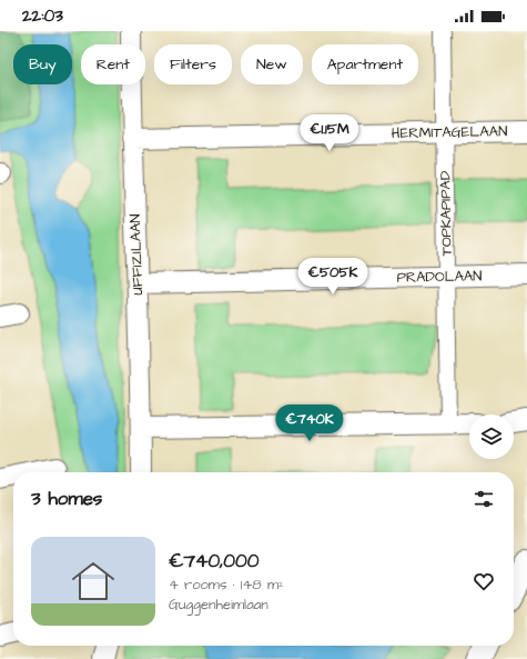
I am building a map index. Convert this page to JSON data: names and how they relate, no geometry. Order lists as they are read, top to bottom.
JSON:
{
  "streets": {
    "street": [
      "HERMITAGELAAN",
      "TOPKAPIPAD",
      "UFFIZILAAN",
      "PRADOLAAN"
    ]
  },
  "crossings": [
    ["HERMITAGELAAN", "TOPKAPIPAD"],
    ["HERMITAGELAAN", "UFFIZILAAN"],
    ["TOPKAPIPAD", "PRADOLAAN"],
    ["UFFIZILAAN", "PRADOLAAN"]
  ],
  "page": {
    "status": "22:03",
    "chip": [
      "Buy",
      "Rent",
      "Filters",
      "New",
      "Apartment"
    ],
    "price": ["€1.15M", "€505K", "€740K"],
    "heading": "3 homes",
    "list": [
      {
        "name": "€740,000",
        "note": "4 rooms · 148 m² · Guggenheimlaan"
      }
    ]
  }
}
